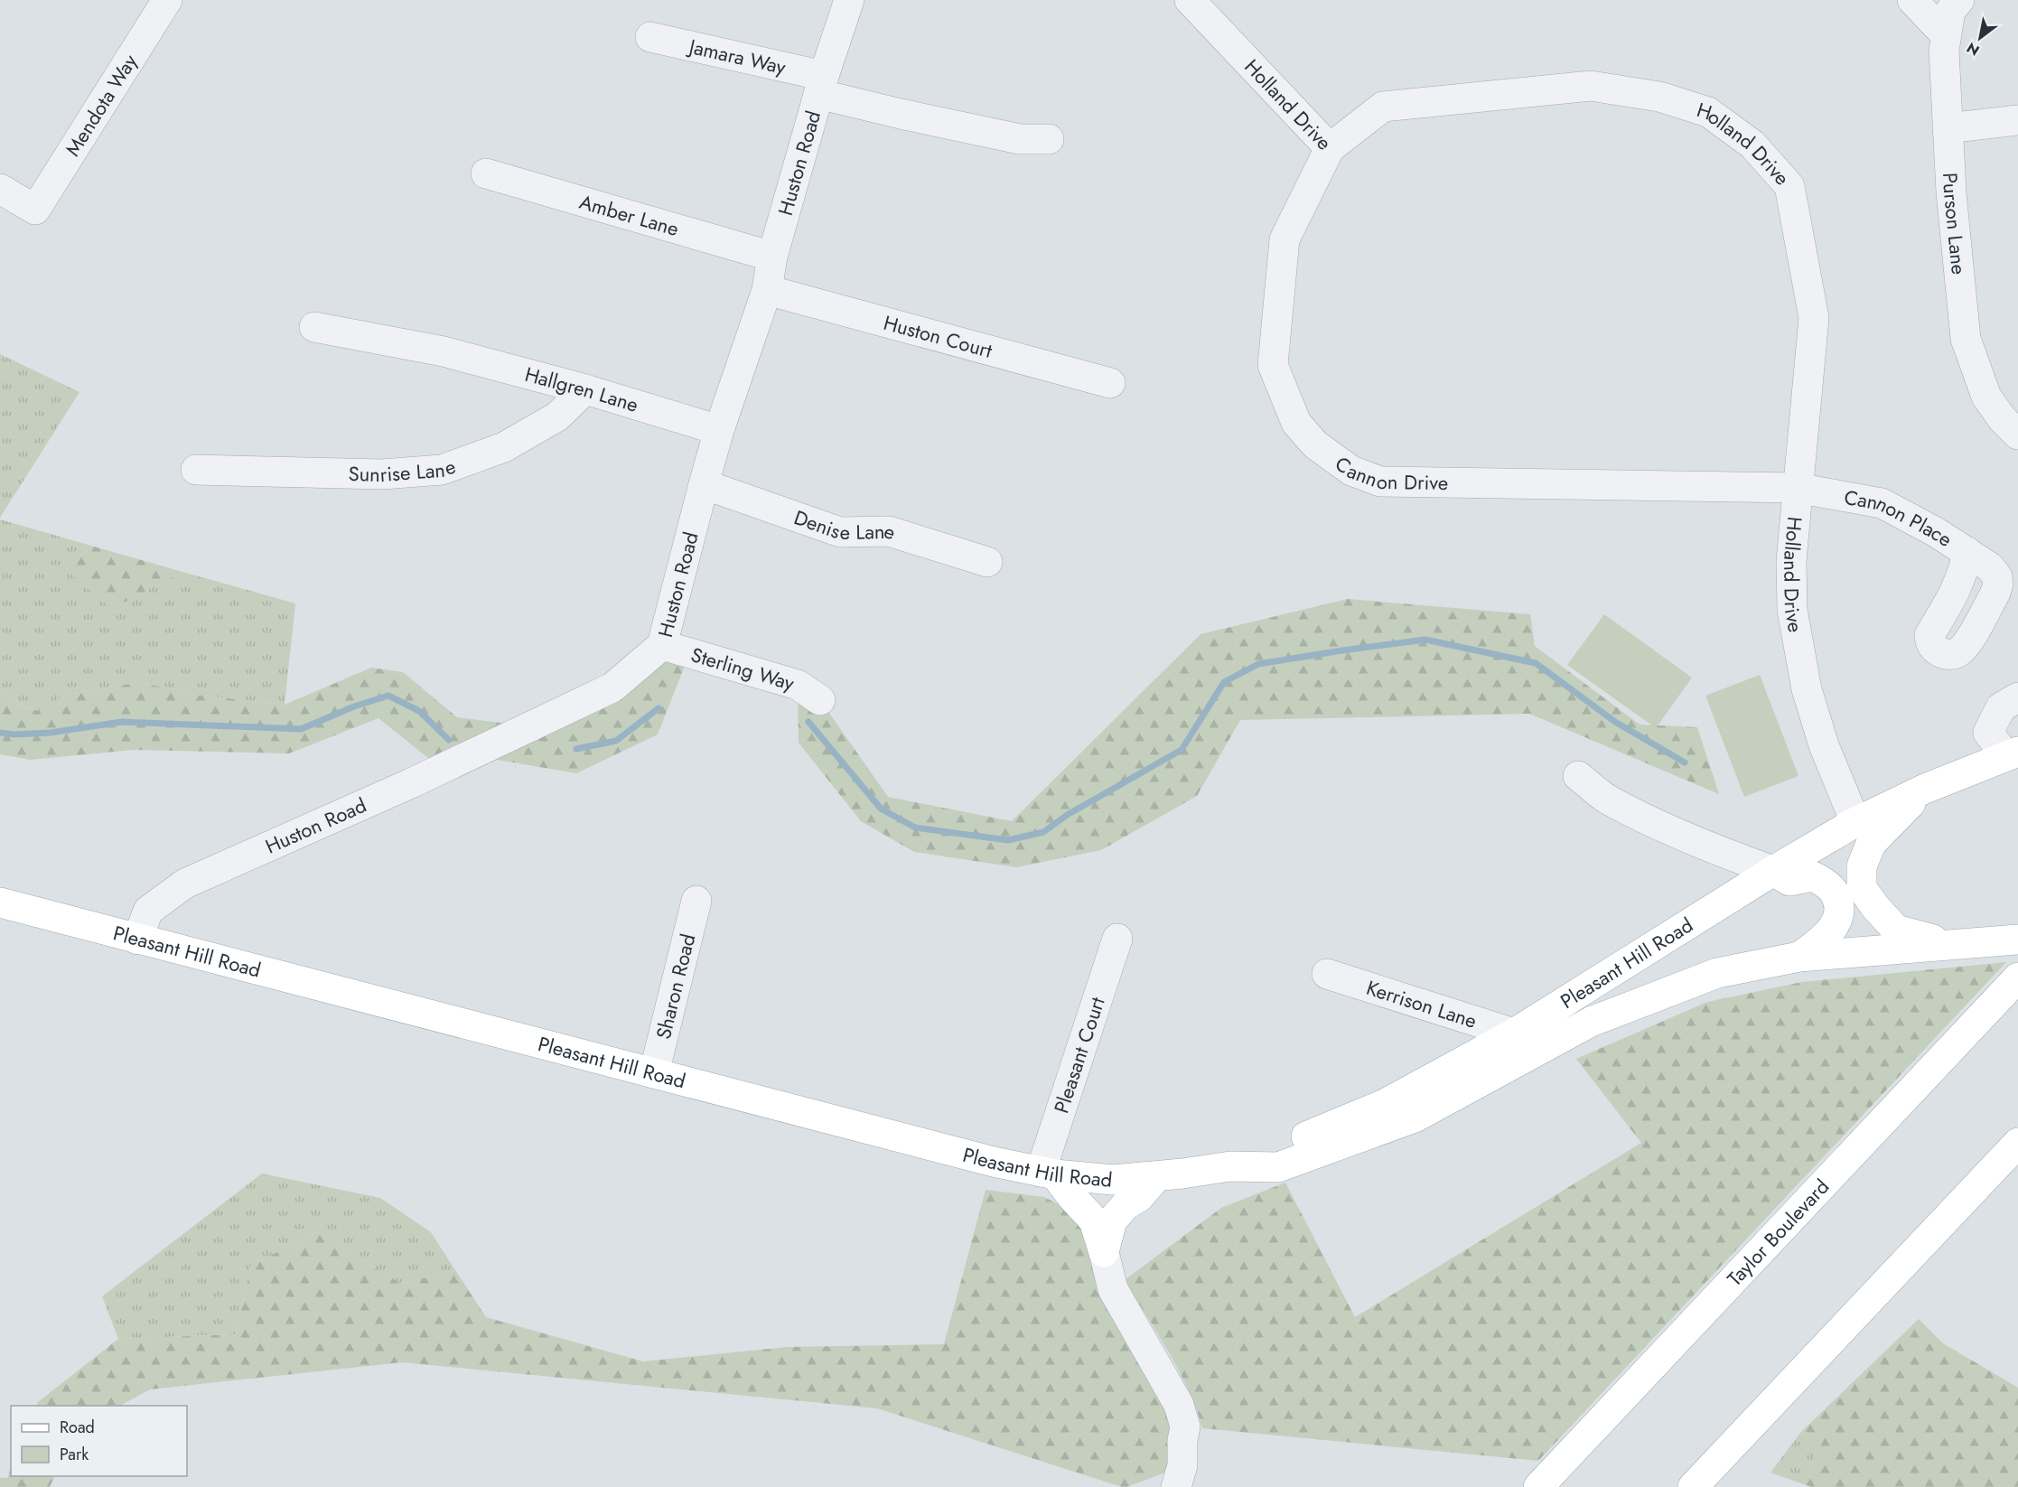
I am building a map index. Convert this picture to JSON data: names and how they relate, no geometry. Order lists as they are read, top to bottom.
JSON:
{
  "streets": {
    "main road": ["Pleasant Hill Road", "Taylor Boulevard"],
    "street": [
      "Jamara Way",
      "Holland Drive",
      "Mendota Way",
      "Huston Road",
      "Amber Lane",
      "Purson Lane",
      "Huston Court",
      "Hallgren Lane",
      "Sunrise Lane",
      "Cannon Drive",
      "Cannon Place",
      "Denise Lane",
      "Sterling Way",
      "Sharon Road",
      "Kerrison Lane",
      "Pleasant Court"
    ]
  },
  "crossings": [
    ["Jamara Way", "Huston Road"],
    ["Holland Drive", "Cannon Drive"],
    ["Holland Drive", "Cannon Place"],
    ["Holland Drive", "Pleasant Hill Road"],
    ["Huston Road", "Amber Lane"],
    ["Huston Road", "Huston Court"],
    ["Huston Road", "Hallgren Lane"],
    ["Huston Road", "Denise Lane"],
    ["Huston Road", "Sterling Way"],
    ["Huston Road", "Pleasant Hill Road"],
    ["Hallgren Lane", "Sunrise Lane"],
    ["Cannon Drive", "Cannon Place"],
    ["Pleasant Hill Road", "Sharon Road"],
    ["Pleasant Hill Road", "Kerrison Lane"],
    ["Pleasant Hill Road", "Pleasant Court"]
  ],
  "legend": ["Road", "Park"],
  "north": "bottom left"
}
